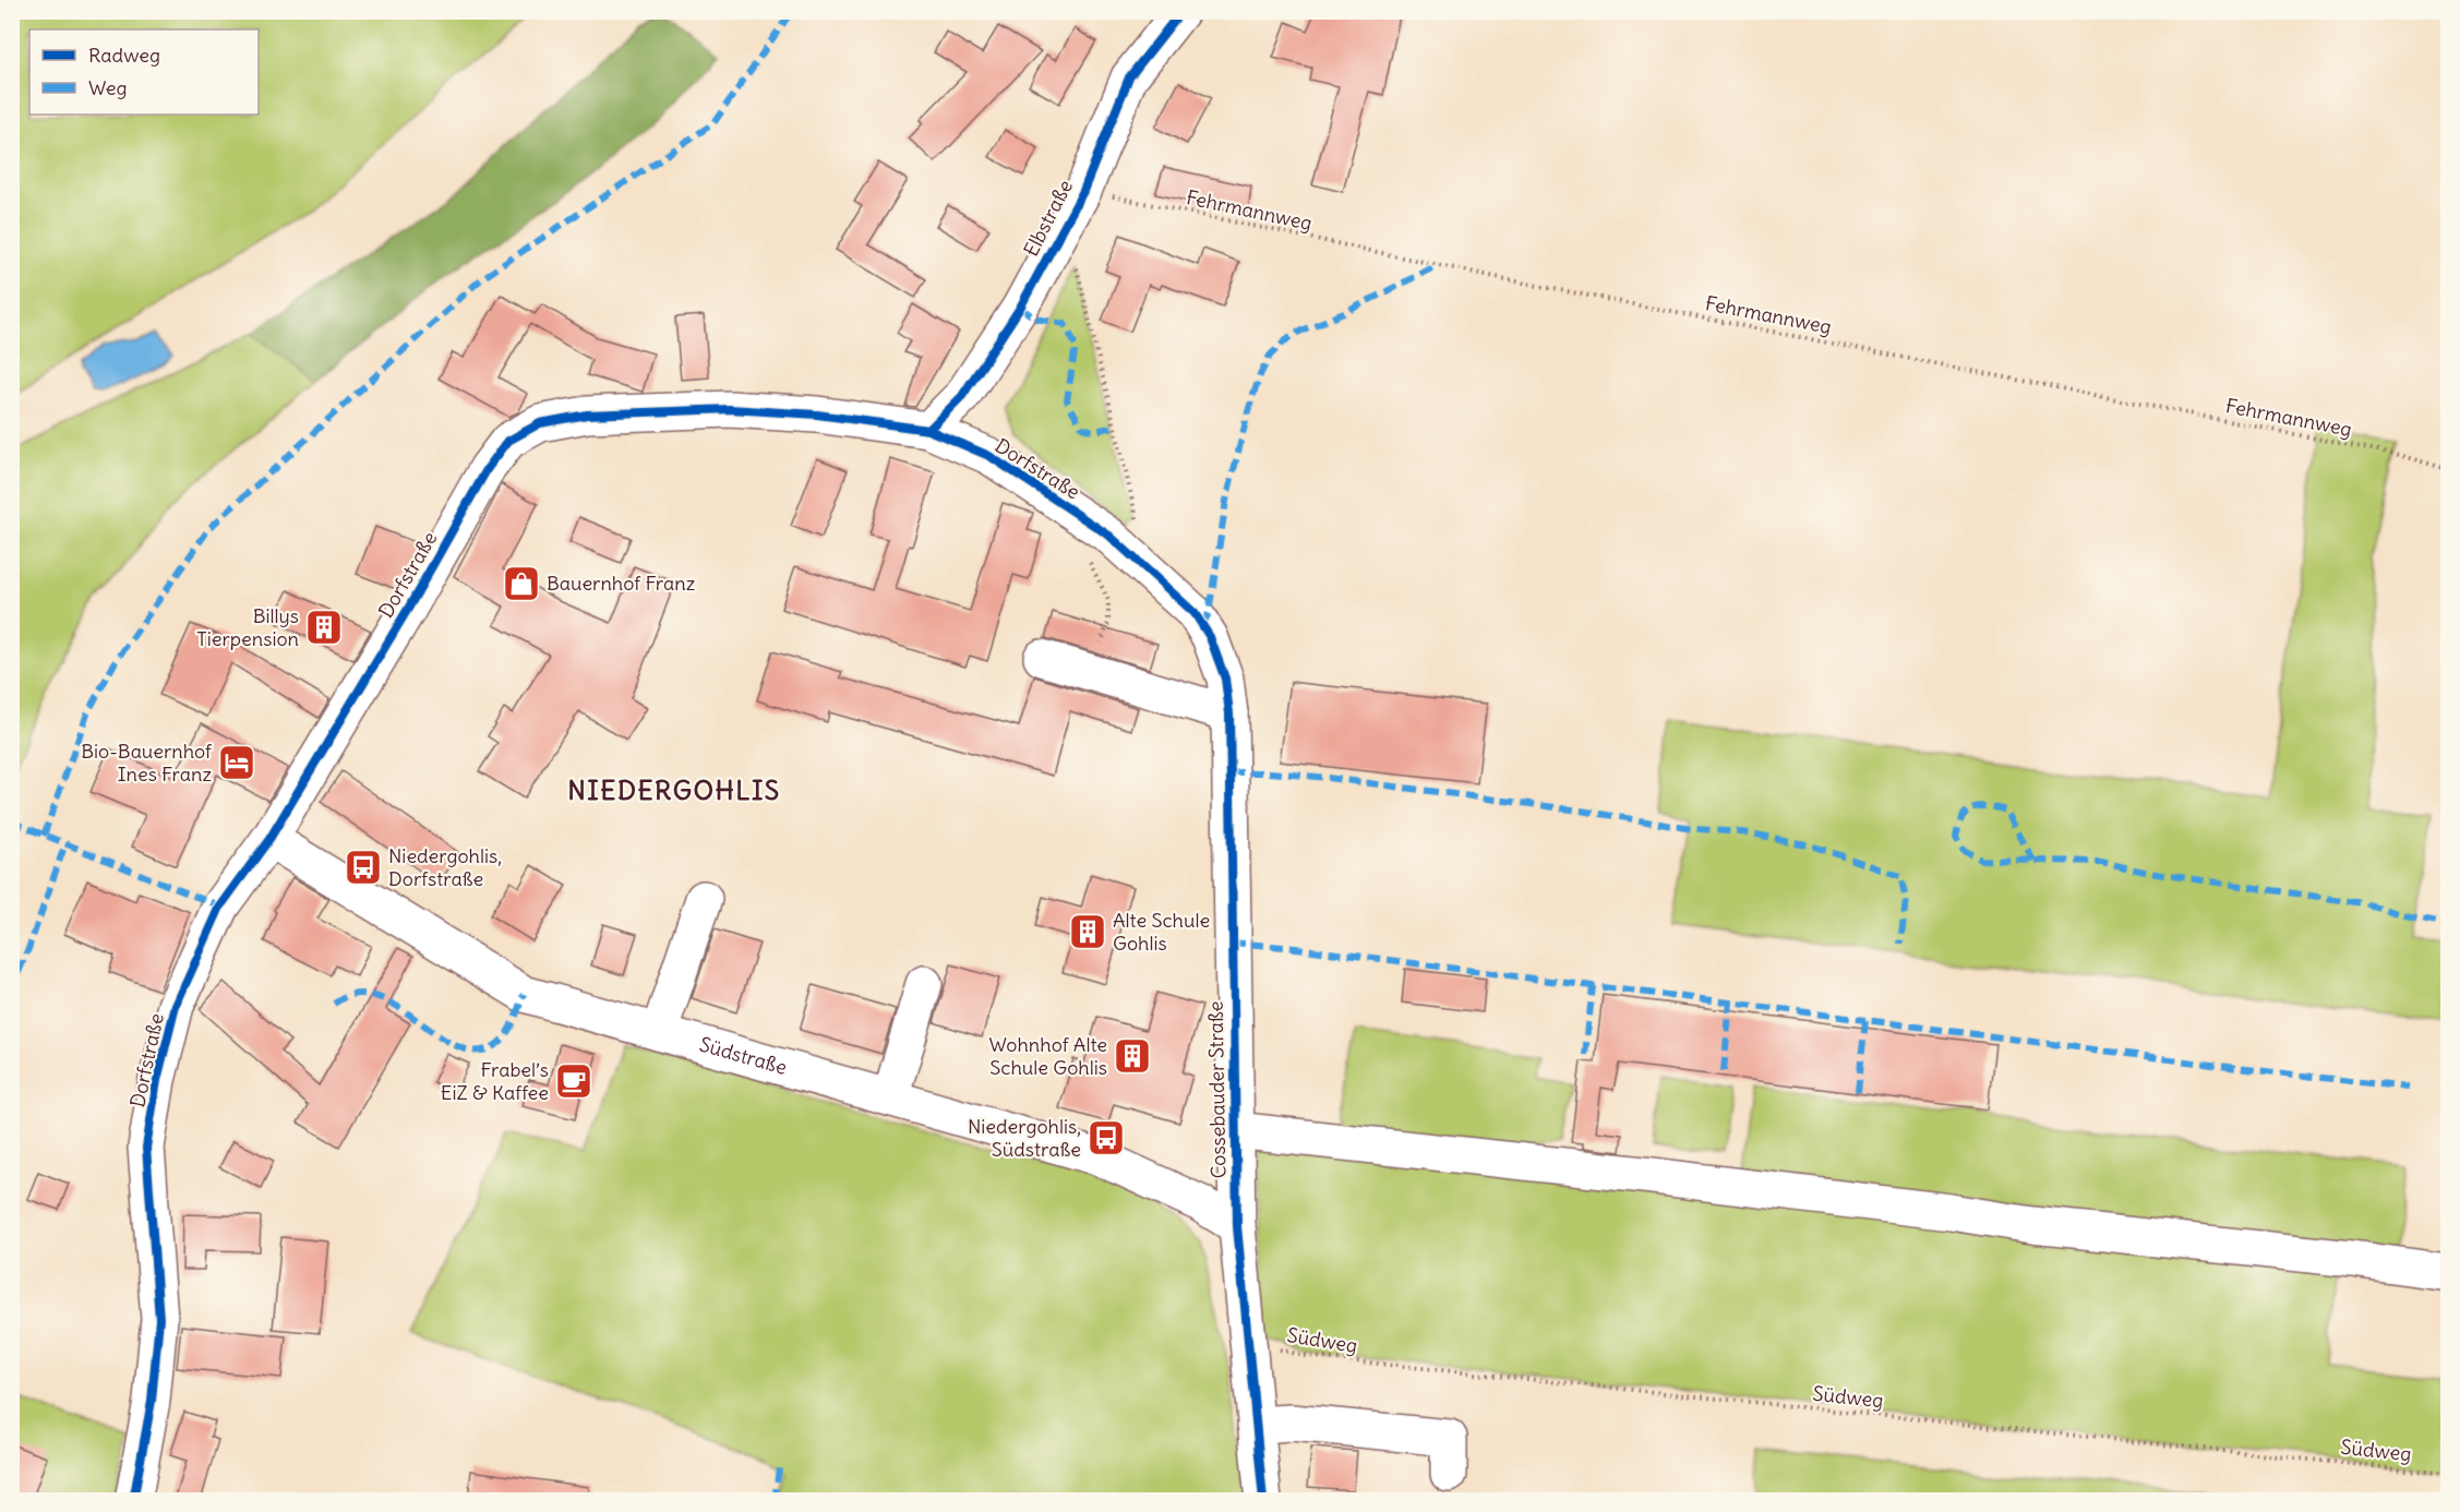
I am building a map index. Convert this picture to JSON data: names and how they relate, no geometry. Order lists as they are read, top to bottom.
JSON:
{
  "streets": {
    "street": [
      "Elbstraße",
      "Dorfstraße",
      "Südstraße",
      "Cossebauder Straße"
    ],
    "path": ["Fehrmannweg", "Südweg"]
  },
  "crossings": [
    ["Fehrmannweg", "Elbstraße"],
    ["Elbstraße", "Dorfstraße"],
    ["Dorfstraße", "Südstraße"],
    ["Dorfstraße", "Cossebauder Straße"],
    ["Südstraße", "Cossebauder Straße"],
    ["Cossebauder Straße", "Südweg"]
  ],
  "districts": ["NIEDERGOHLIS"],
  "places": {
    "shop": ["Bauernhof Franz"],
    "building": ["Billys Tierpension", "Alte Schule Gohlis", "Wohnhof Alte Schule Gohlis"],
    "hotel": ["Bio-Bauernhof Ines Franz"],
    "bus stop": ["Niedergohlis, Dorfstraße", "Niedergohlis, Südstraße"],
    "cafe": ["Frabel’s EiZ & Kaffee"]
  },
  "legend": ["Radweg", "Weg"]
}
